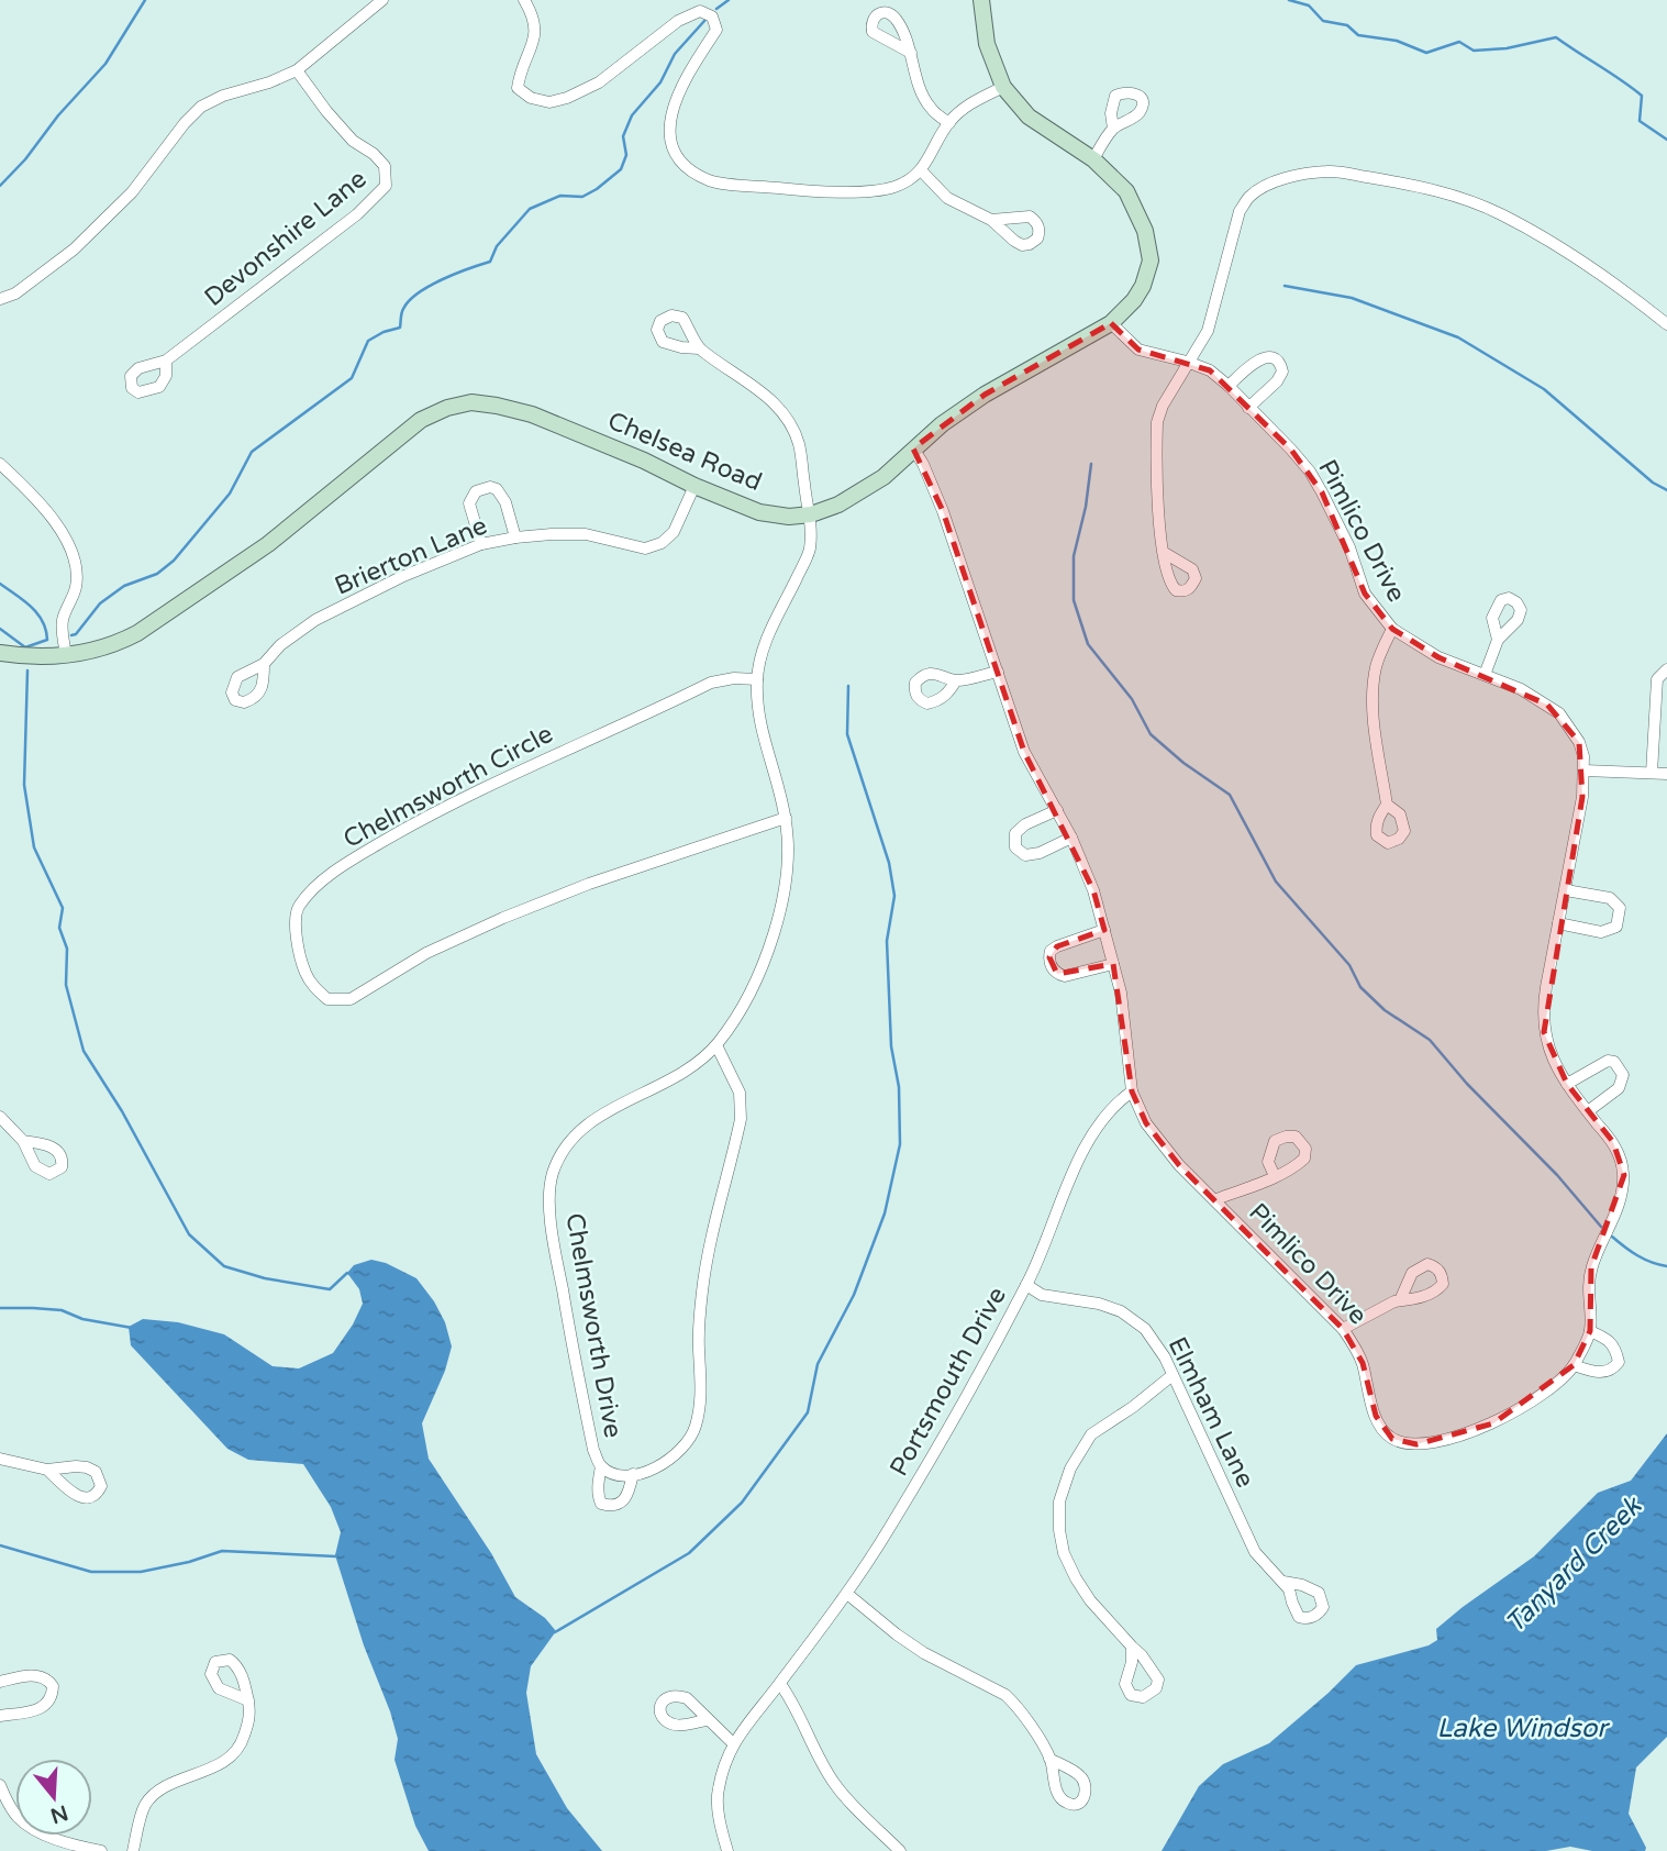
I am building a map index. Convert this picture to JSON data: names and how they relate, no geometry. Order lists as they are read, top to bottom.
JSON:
{
  "streets": {
    "street": [
      "Devonshire Lane",
      "Chelsea Road",
      "Pimlico Drive",
      "Brierton Lane",
      "Chelmsworth Circle",
      "Chelmsworth Drive",
      "Portsmouth Drive",
      "Elmham Lane"
    ]
  },
  "crossings": [
    ["Chelsea Road", "Pimlico Drive"],
    ["Chelsea Road", "Brierton Lane"],
    ["Chelsea Road", "Chelmsworth Drive"],
    ["Pimlico Drive", "Portsmouth Drive"],
    ["Chelmsworth Circle", "Chelmsworth Drive"],
    ["Portsmouth Drive", "Elmham Lane"]
  ],
  "water": ["Tanyard Creek", "Lake Windsor"],
  "north": "bottom"
}
